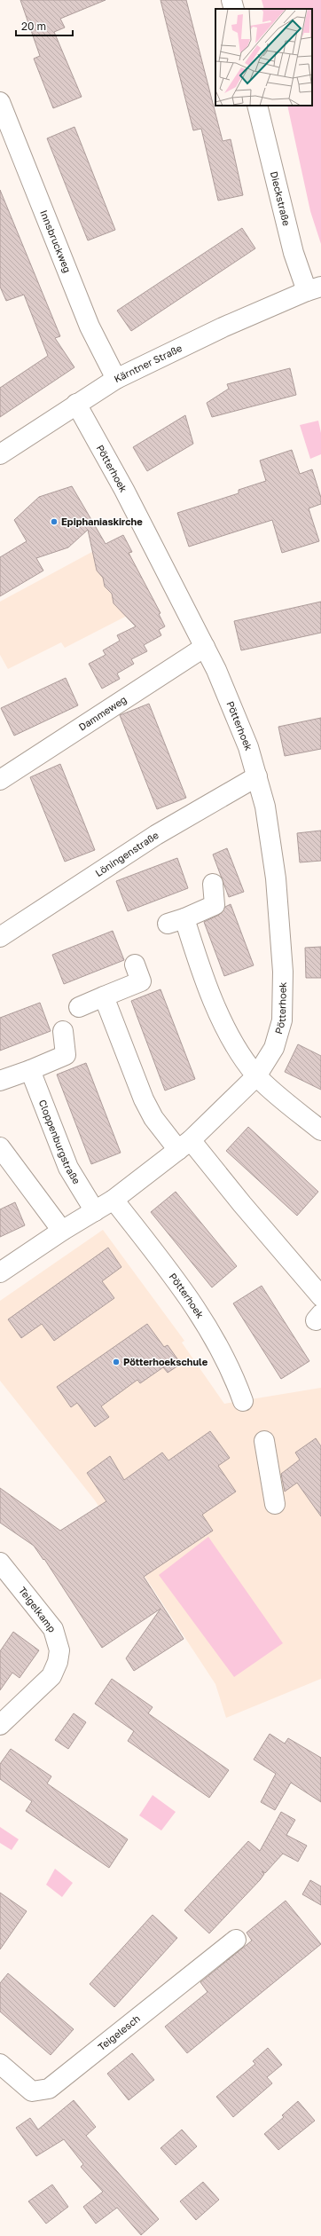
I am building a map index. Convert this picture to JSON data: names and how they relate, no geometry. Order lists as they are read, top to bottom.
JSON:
{
  "streets": {
    "street": [
      "Dieckstraße",
      "Innsbruckweg",
      "Kärntner Straße",
      "Pötterhoek",
      "Dammeweg",
      "Löningenstraße",
      "Cloppenburgstraße",
      "Teigelkamp",
      "Teigelesch"
    ]
  },
  "crossings": [
    ["Dieckstraße", "Kärntner Straße"],
    ["Innsbruckweg", "Kärntner Straße"],
    ["Kärntner Straße", "Pötterhoek"],
    ["Pötterhoek", "Dammeweg"],
    ["Pötterhoek", "Löningenstraße"],
    ["Pötterhoek", "Cloppenburgstraße"]
  ],
  "places": ["Epiphaniaskirche", "Pötterhoekschule"],
  "scale_bar": "20 m"
}
